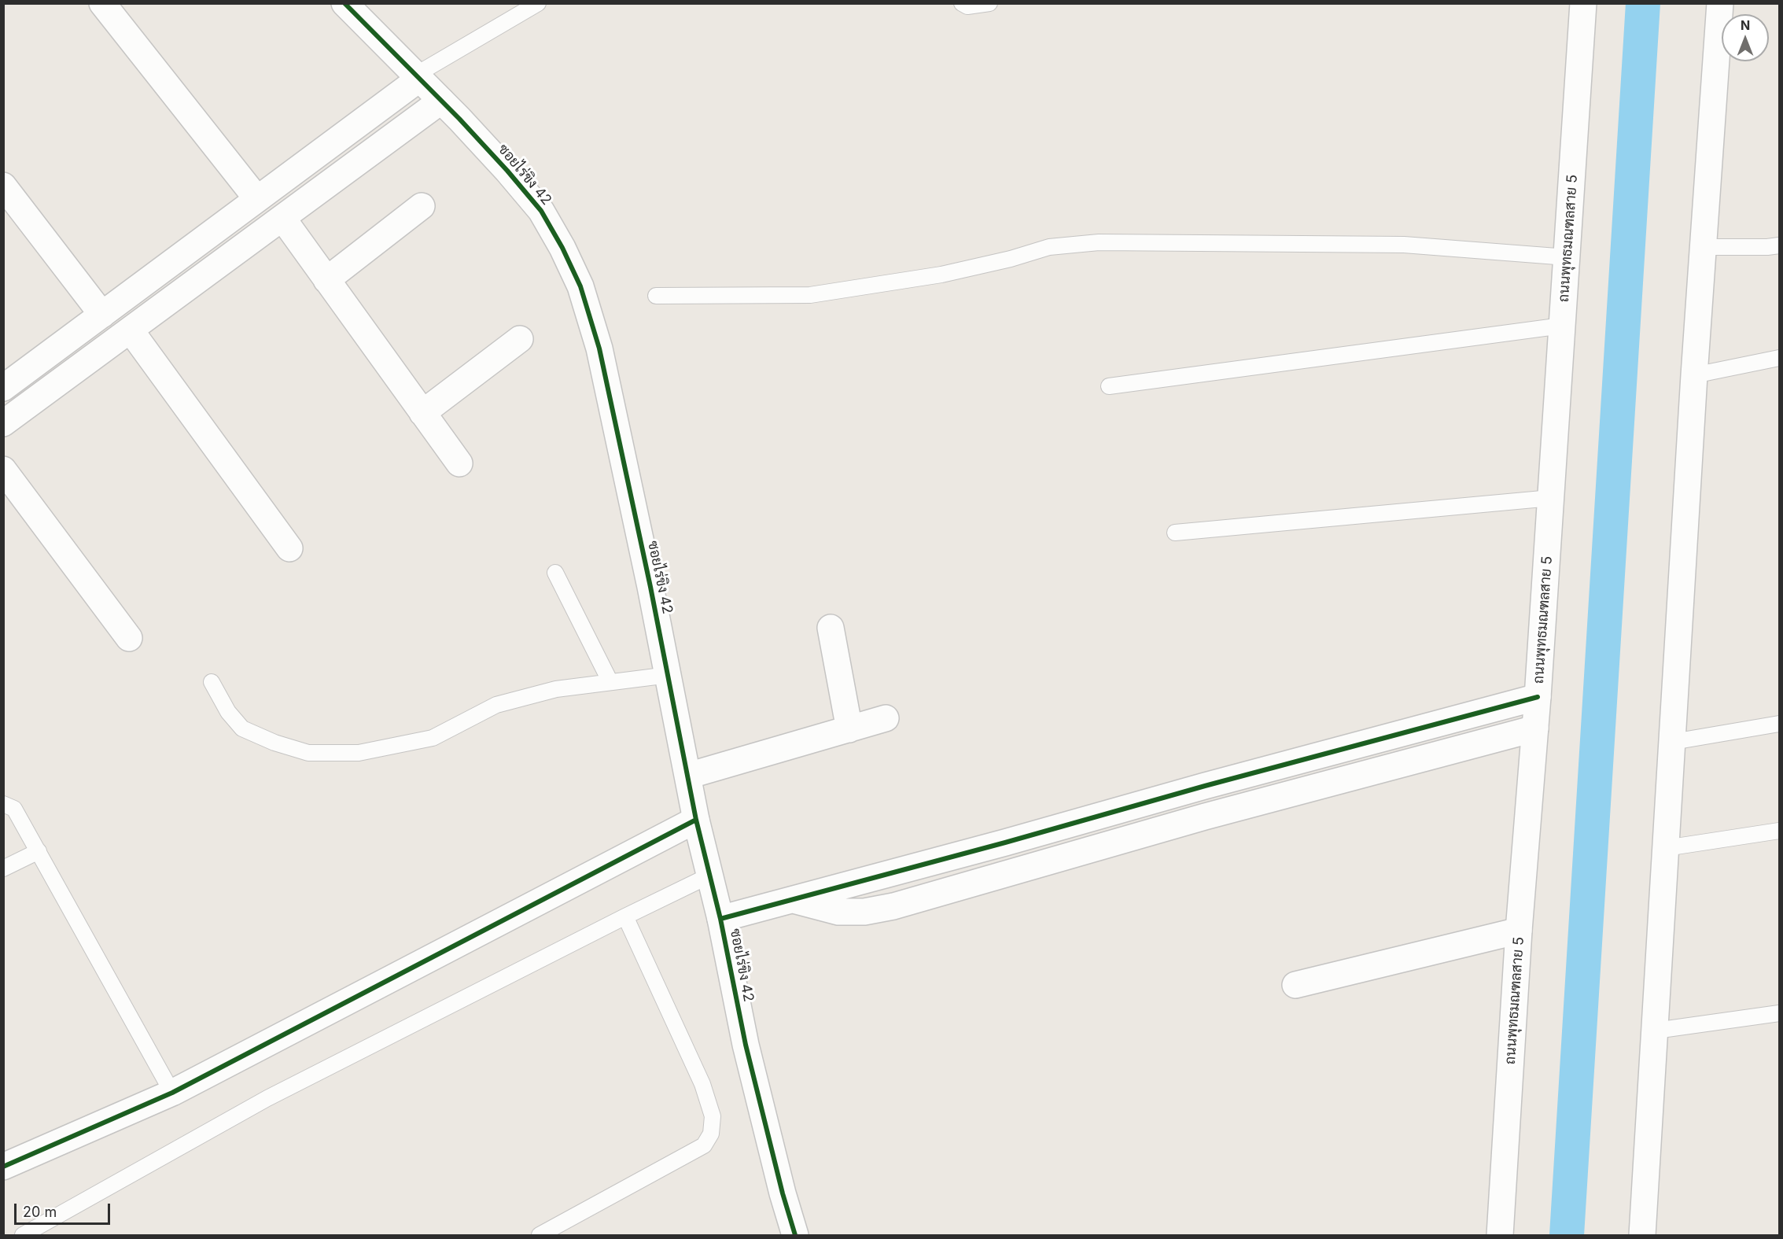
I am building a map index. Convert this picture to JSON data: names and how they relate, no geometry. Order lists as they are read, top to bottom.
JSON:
{
  "streets": {
    "street": ["ซอยไร่ขิง 42", "ถนนพุทธมณฑลสาย 5"]
  },
  "scale_bar": "20 m",
  "north": "top"
}
